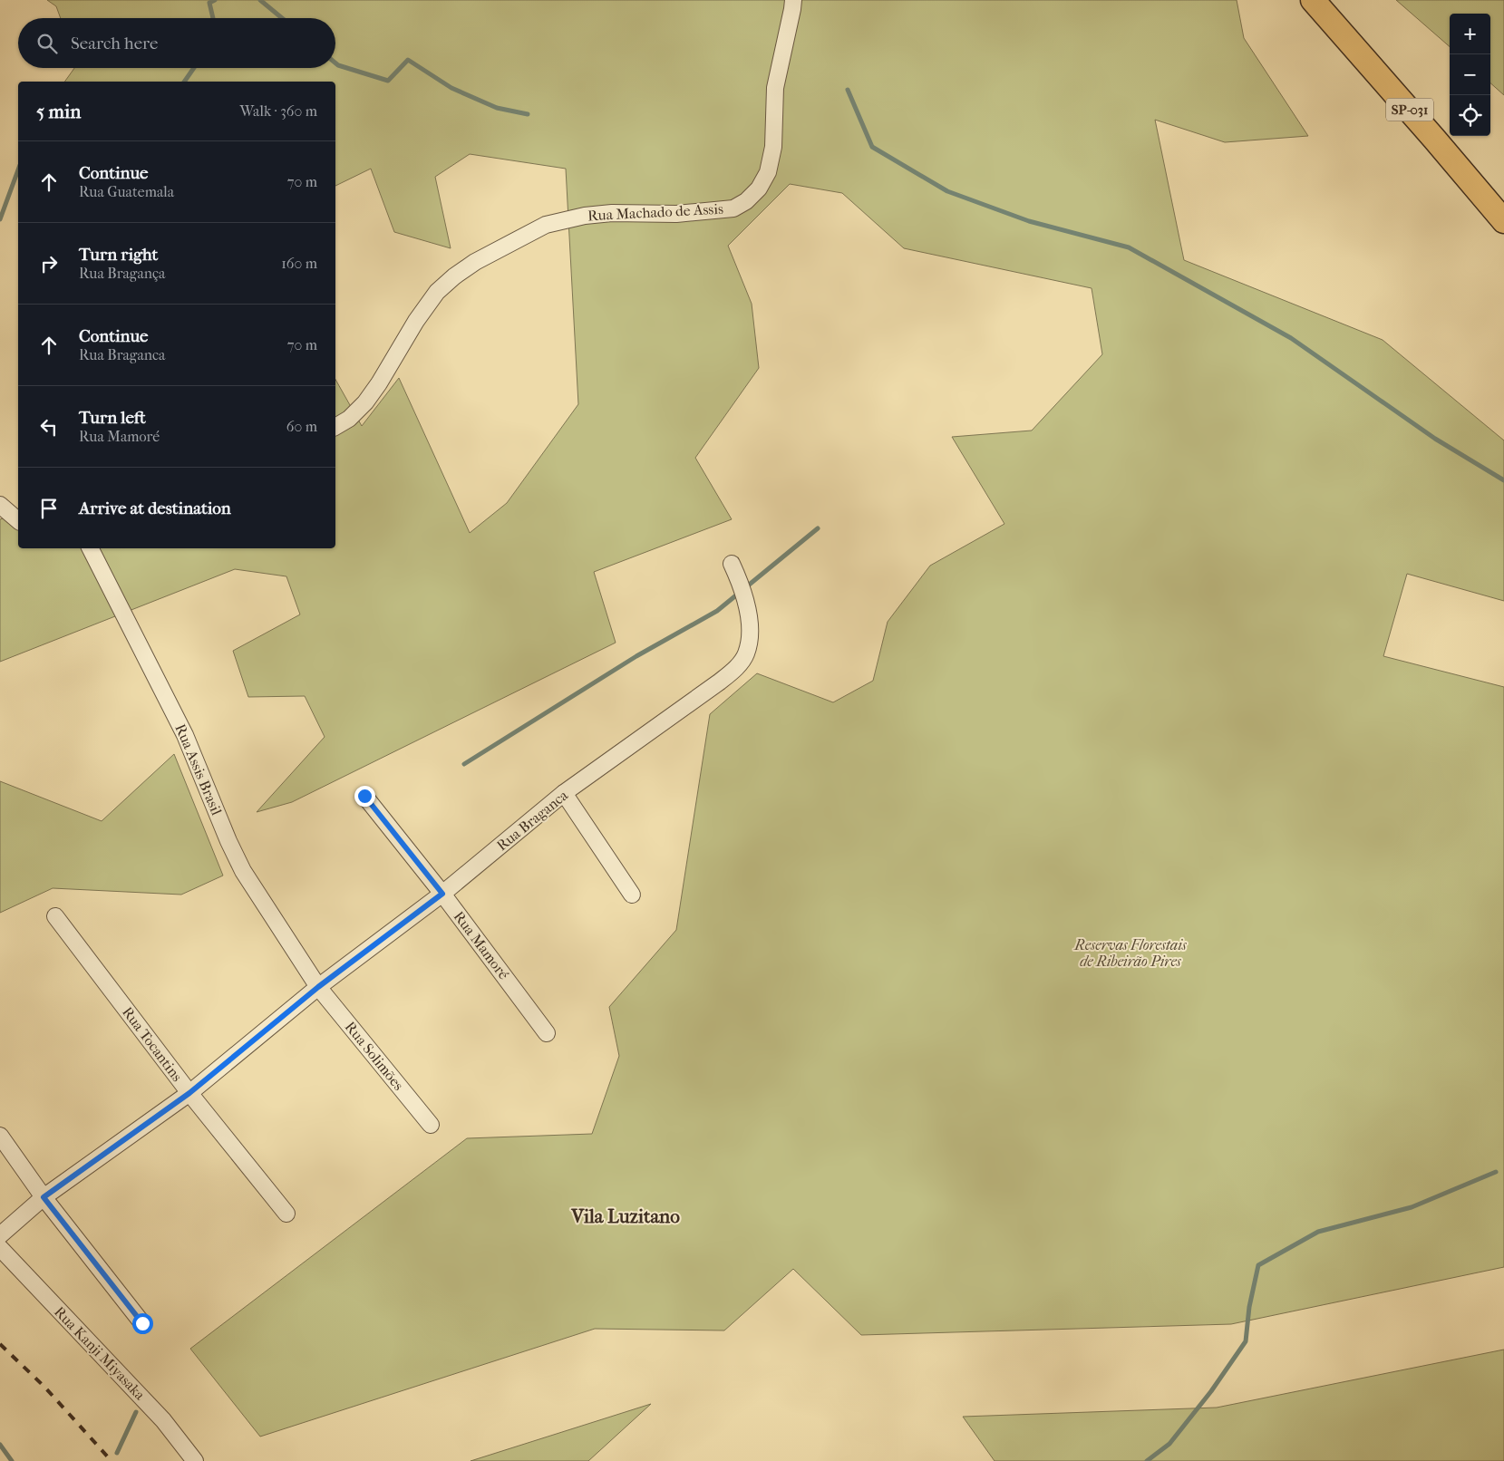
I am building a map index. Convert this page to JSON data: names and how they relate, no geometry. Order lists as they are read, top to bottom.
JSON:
{
  "streets": {
    "highway": ["SP-031"],
    "street": [
      "Rua Machado de Assis",
      "Rua Assis Brasil",
      "Rua Braganca",
      "Rua Mamoré",
      "Rua Tocantins",
      "Rua Solimões",
      "Rua Kanji Miyasaka"
    ]
  },
  "crossings": [
    ["Rua Assis Brasil", "Rua Braganca"],
    ["Rua Assis Brasil", "Rua Solimões"],
    ["Rua Braganca", "Rua Mamoré"],
    ["Rua Braganca", "Rua Tocantins"],
    ["Rua Braganca", "Rua Solimões"]
  ],
  "districts": ["Vila Luzitano"],
  "parks": ["Reservas Florestais de Ribeirão Pires"],
  "page": {
    "map_buttons": ["+", "−"],
    "search": "Search here",
    "heading": ["5 min", "Walk · 360 m"],
    "list": [
      ["Continue", "Rua Guatemala", "70 m"],
      ["Turn right", "Rua Bragança", "160 m"],
      ["Continue", "Rua Braganca", "70 m"],
      ["Turn left", "Rua Mamoré", "60 m"],
      "Arrive at destination"
    ]
  }
}
